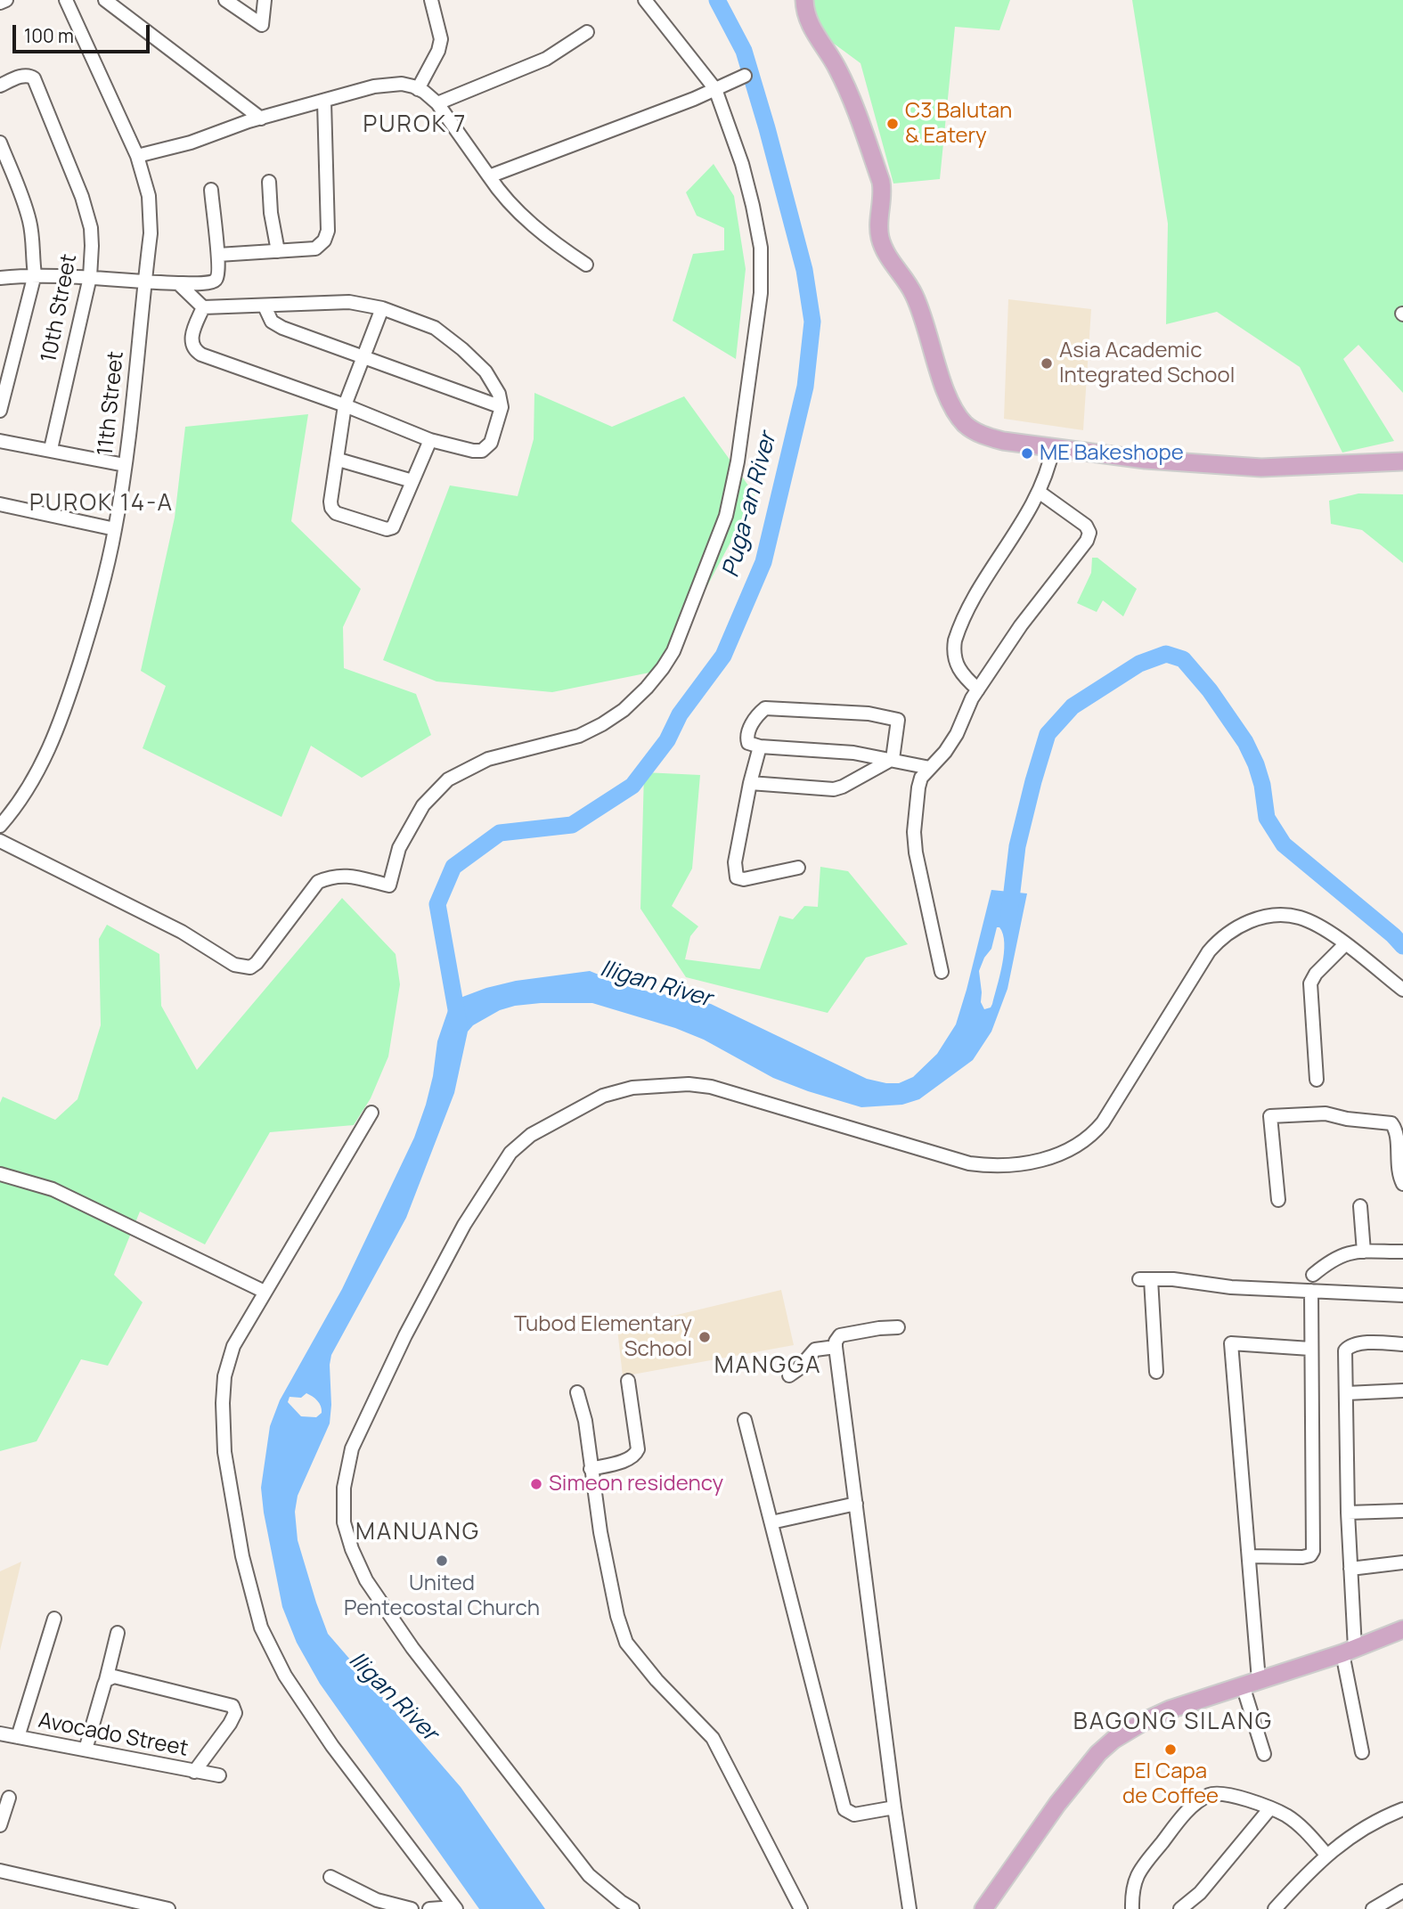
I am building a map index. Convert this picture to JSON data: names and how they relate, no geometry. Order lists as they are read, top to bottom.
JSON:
{
  "streets": {
    "street": ["10th Street", "11th Street", "Avocado Street"]
  },
  "districts": [
    "PUROK 7",
    "PUROK 14-A",
    "MANGGA",
    "MANUANG",
    "BAGONG SILANG"
  ],
  "water": ["Puga-an River", "Iligan River"],
  "places": [
    "C3 Balutan & Eatery",
    "Asia Academic Integrated School",
    "ME Bakeshope",
    "Tubod Elementary School",
    "Simeon residency",
    "United Pentecostal Church",
    "El Capa de Coffee"
  ],
  "scale_bar": "100 m"
}
